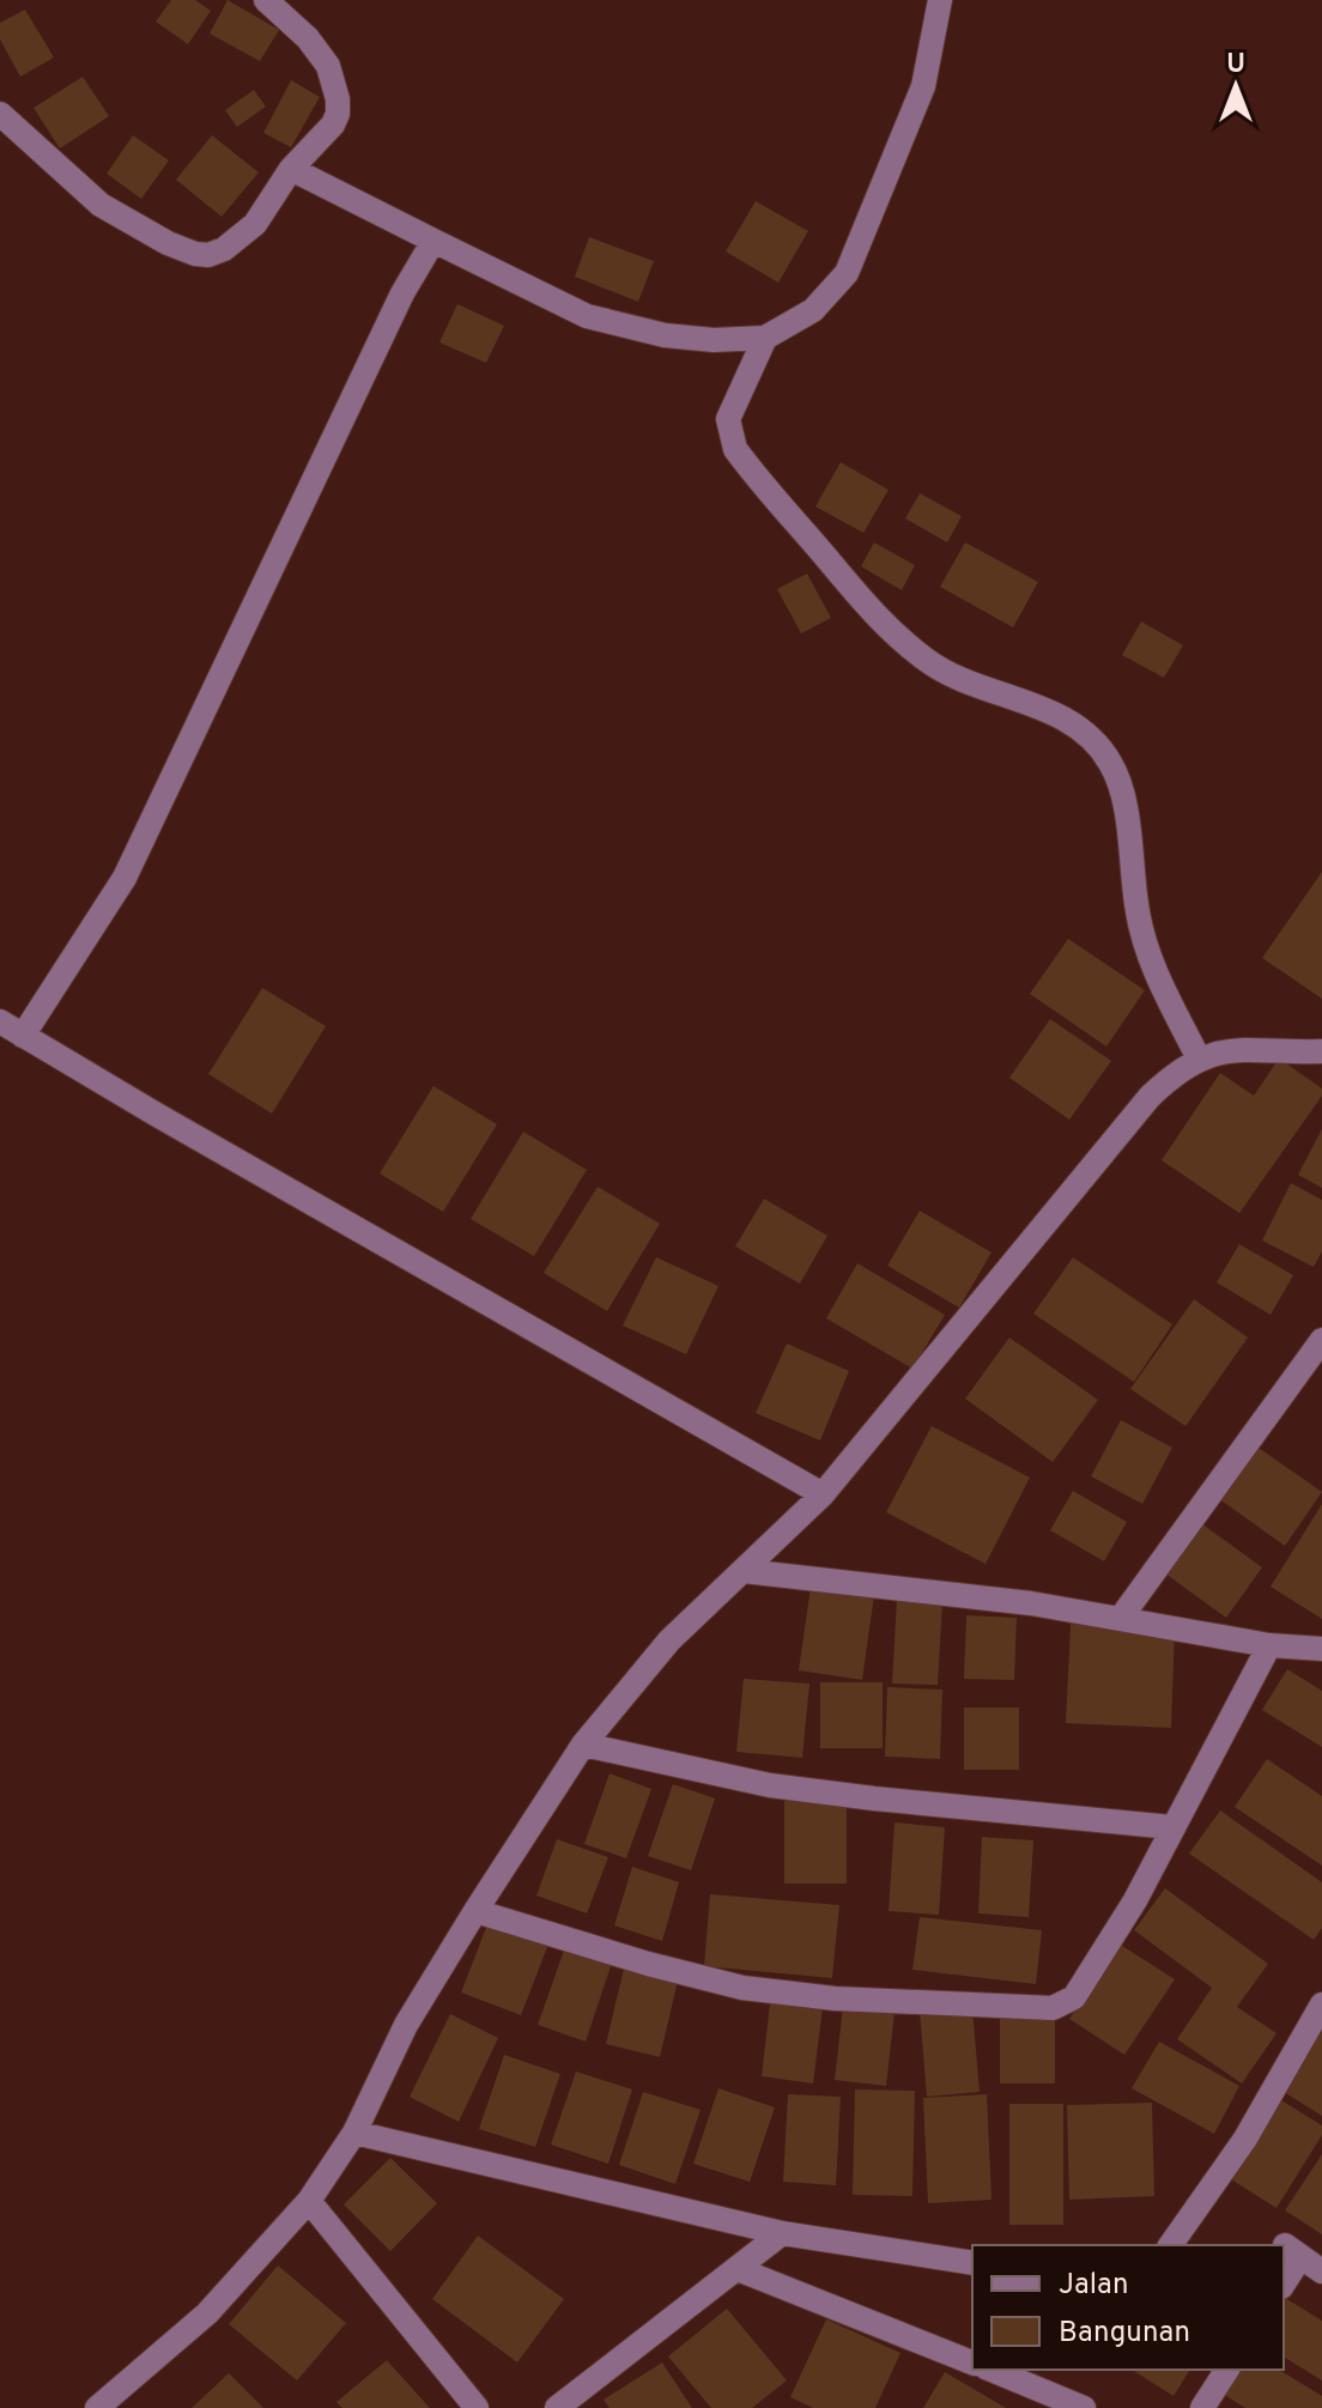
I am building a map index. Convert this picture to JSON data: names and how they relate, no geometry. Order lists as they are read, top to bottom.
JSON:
{
  "legend": ["Jalan", "Bangunan"],
  "north": "top"
}
